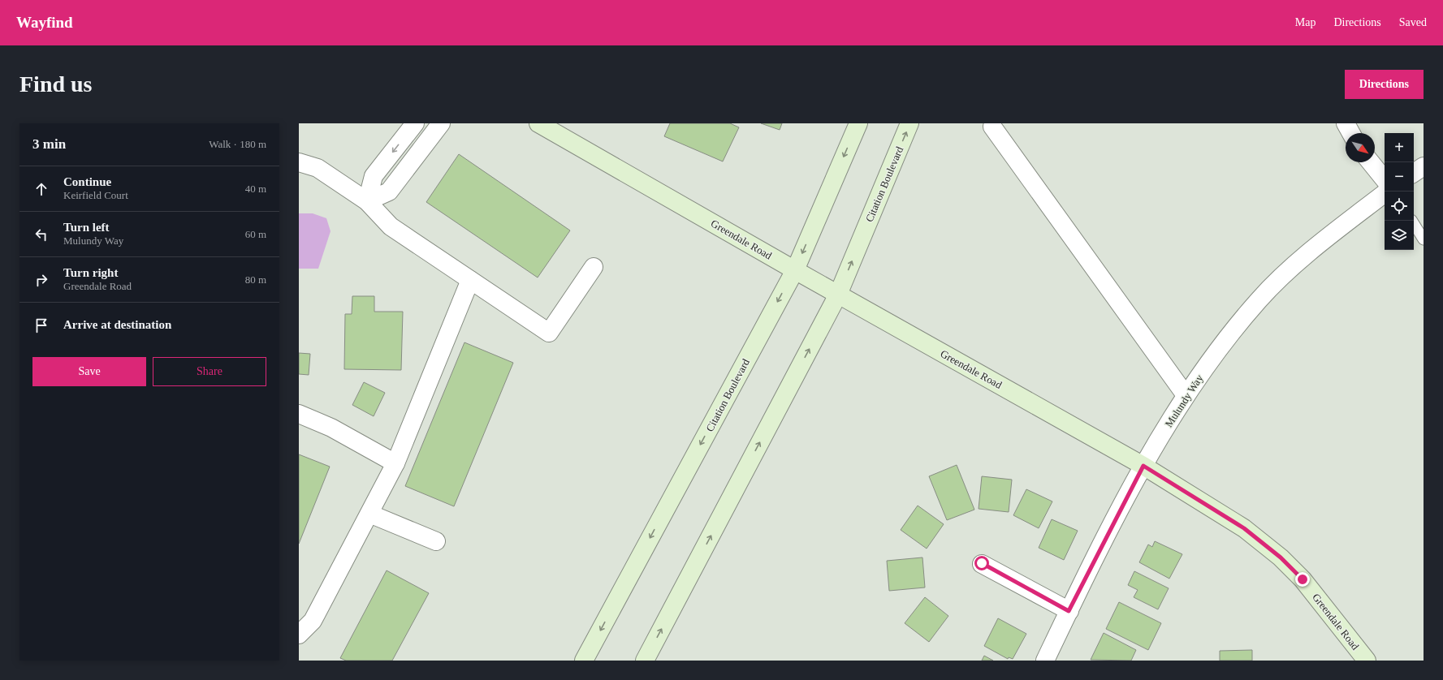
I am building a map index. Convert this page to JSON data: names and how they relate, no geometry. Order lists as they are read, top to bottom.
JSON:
{
  "streets": {
    "main road": ["Citation Boulevard", "Greendale Road"],
    "street": ["Mulundy Way"]
  },
  "crossings": [
    ["Citation Boulevard", "Greendale Road"],
    ["Greendale Road", "Mulundy Way"]
  ],
  "north": "bottom right",
  "page": {
    "header": "Wayfind",
    "nav": ["Map", "Directions", "Saved"],
    "buttons": [
      "Directions",
      ["Save", "Share"]
    ],
    "title": "Find us",
    "heading": ["3 min", "Walk · 180 m"],
    "map_buttons": ["+", "−"],
    "list": [
      ["Continue", "Keirfield Court", "40 m"],
      ["Turn left", "Mulundy Way", "60 m"],
      ["Turn right", "Greendale Road", "80 m"],
      "Arrive at destination"
    ]
  }
}
